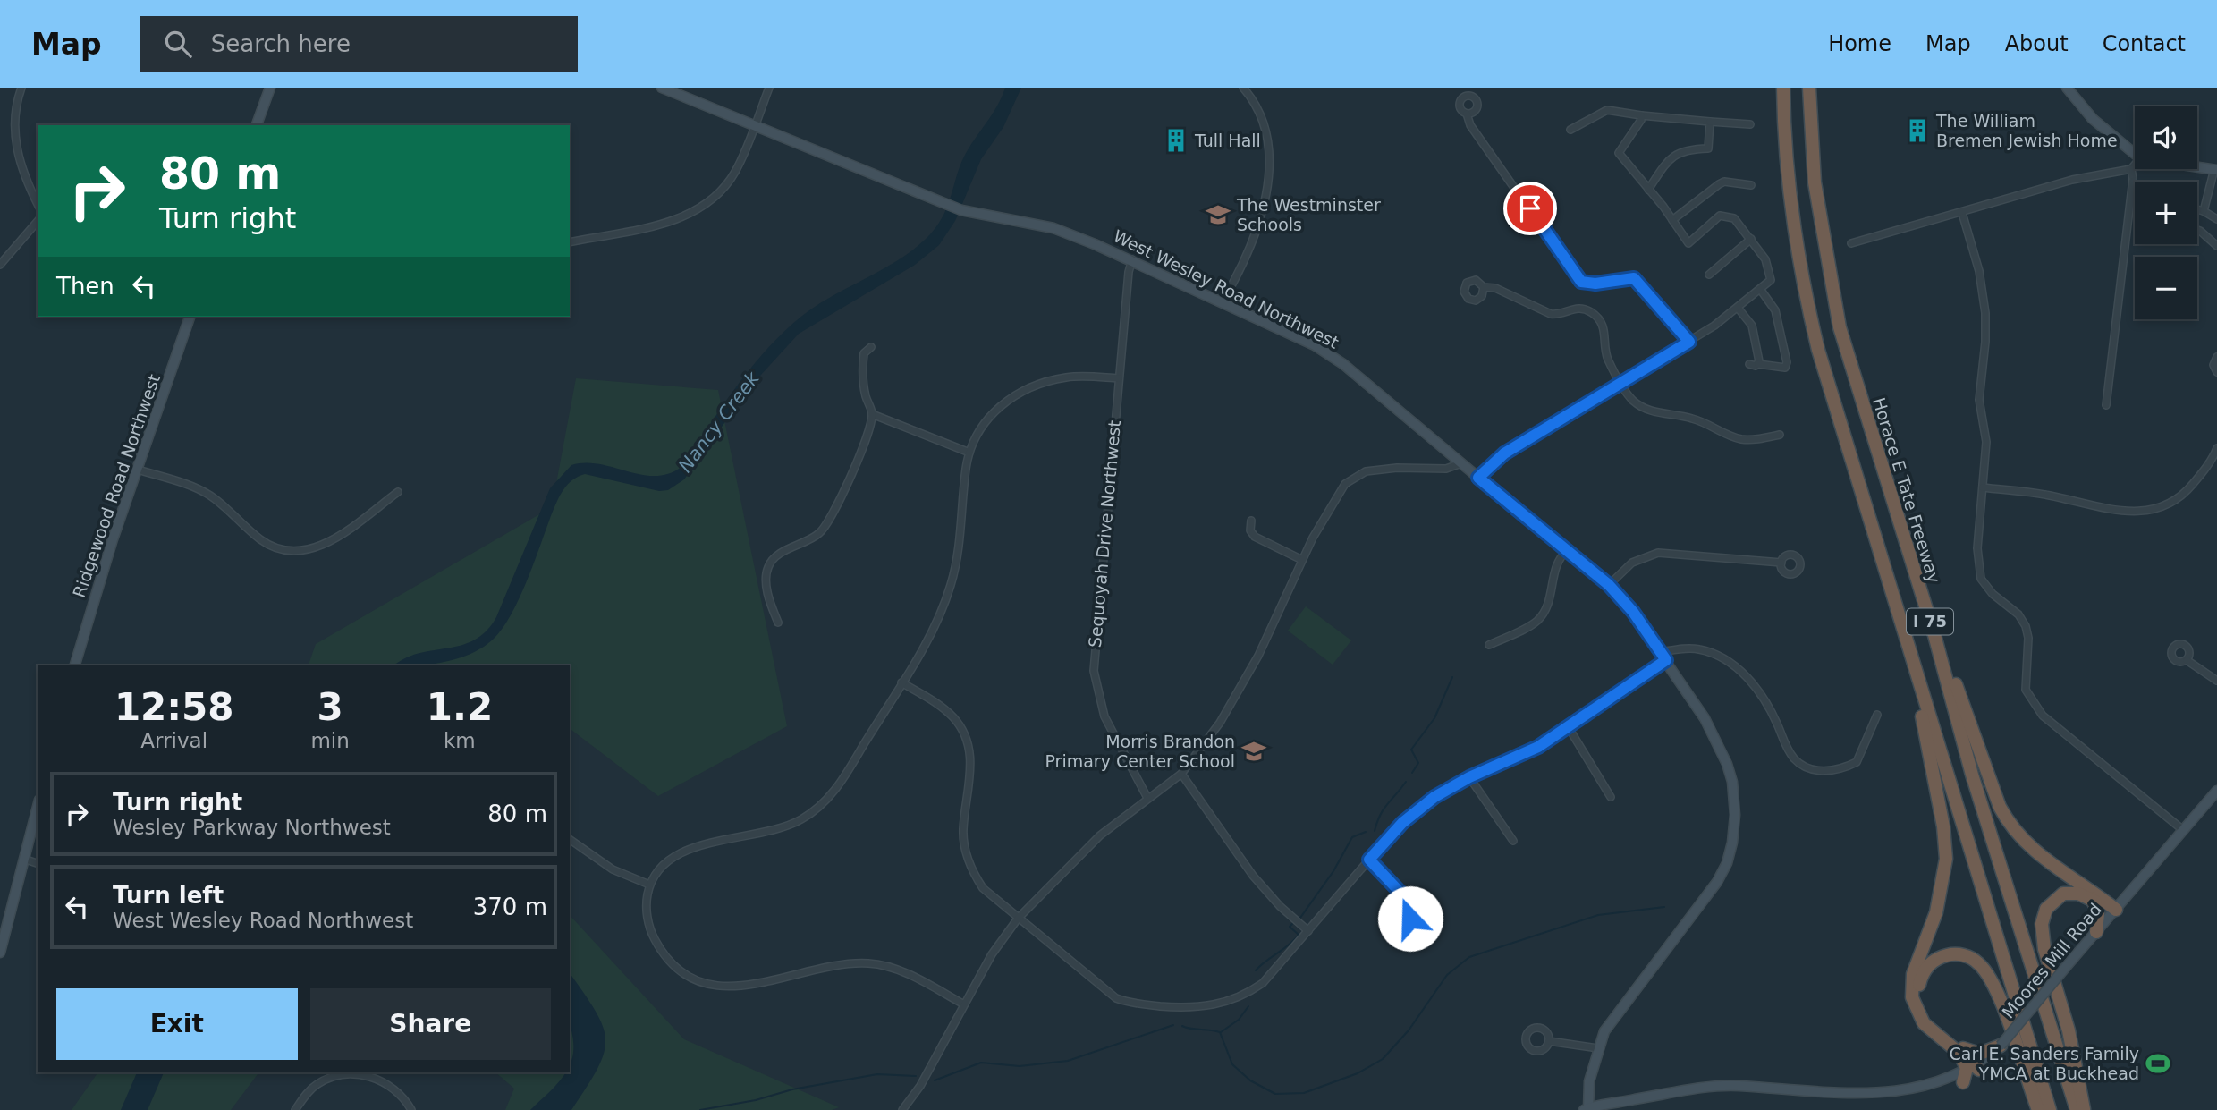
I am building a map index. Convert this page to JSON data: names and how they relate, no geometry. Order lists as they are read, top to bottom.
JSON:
{
  "streets": {
    "highway": ["Horace E Tate Freeway", "I 75"],
    "street": [
      "West Wesley Road Northwest",
      "Ridgewood Road Northwest",
      "Sequoyah Drive Northwest",
      "Moores Mill Road"
    ]
  },
  "crossings": [
    ["West Wesley Road Northwest", "Sequoyah Drive Northwest"]
  ],
  "water": ["Nancy Creek"],
  "places": {
    "building": ["The William Bremen Jewish Home", "Tull Hall"],
    "school or university": ["The Westminster Schools", "Morris Brandon Primary Center School"],
    "sports": ["Carl E. Sanders Family YMCA at Buckhead"]
  },
  "page": {
    "header": "Map",
    "search": "Search here",
    "nav": [
      "Home",
      "Map",
      "About",
      "Contact"
    ],
    "map_buttons": ["+", "−"],
    "turn": ["80 m", "Turn right"],
    "then": "Then",
    "eta": [
      "12:58",
      "Arrival",
      "3",
      "min",
      "1.2",
      "km"
    ],
    "list": [
      {
        "name": "Turn right",
        "note": "Wesley Parkway Northwest",
        "value": "80 m"
      },
      {
        "name": "Turn left",
        "note": "West Wesley Road Northwest",
        "value": "370 m"
      }
    ],
    "buttons": ["Exit", "Share"]
  }
}
